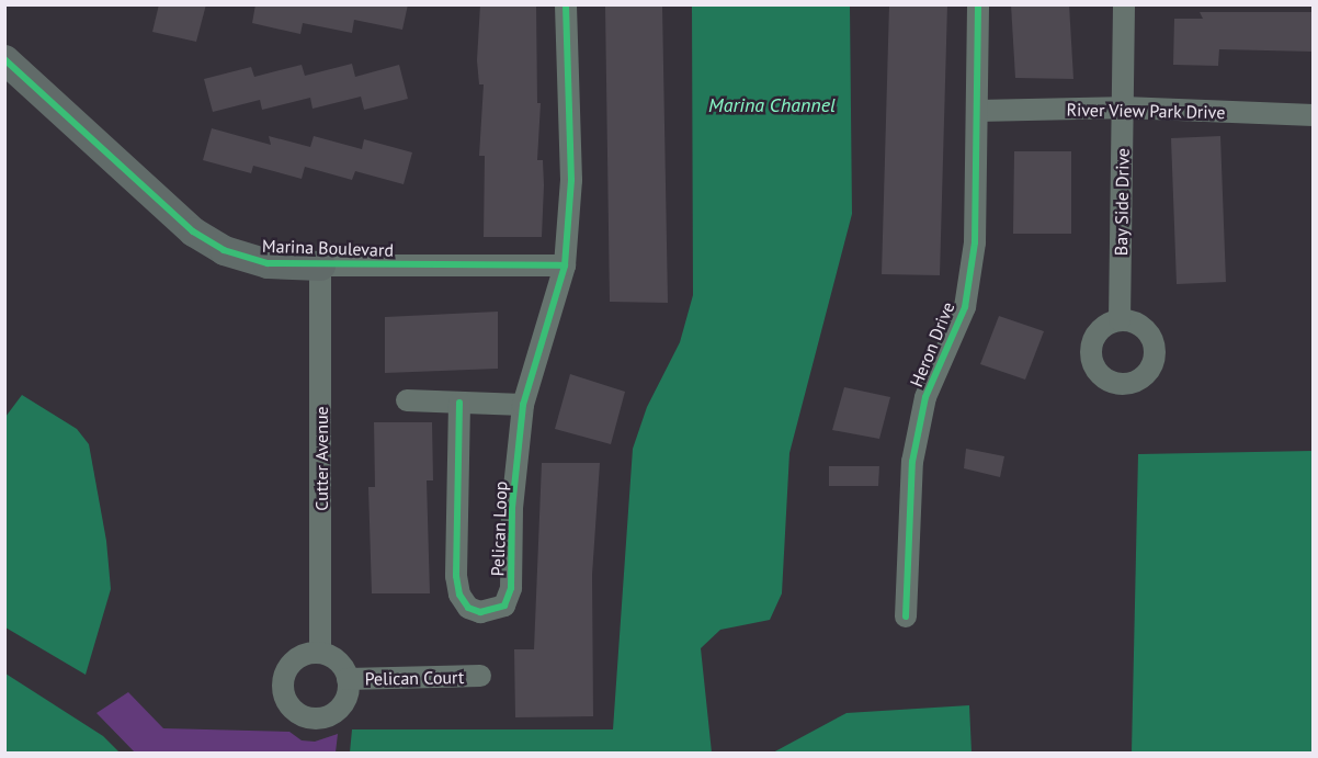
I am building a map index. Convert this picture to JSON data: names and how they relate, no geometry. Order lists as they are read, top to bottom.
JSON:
{
  "streets": {
    "street": [
      "River View Park Drive",
      "Bay Side Drive",
      "Marina Boulevard",
      "Heron Drive",
      "Cutter Avenue",
      "Pelican Loop",
      "Pelican Court"
    ]
  },
  "crossings": [
    ["River View Park Drive", "Bay Side Drive"],
    ["River View Park Drive", "Heron Drive"],
    ["Marina Boulevard", "Cutter Avenue"],
    ["Marina Boulevard", "Pelican Loop"],
    ["Cutter Avenue", "Pelican Court"]
  ],
  "water": ["Marina Channel"]
}
